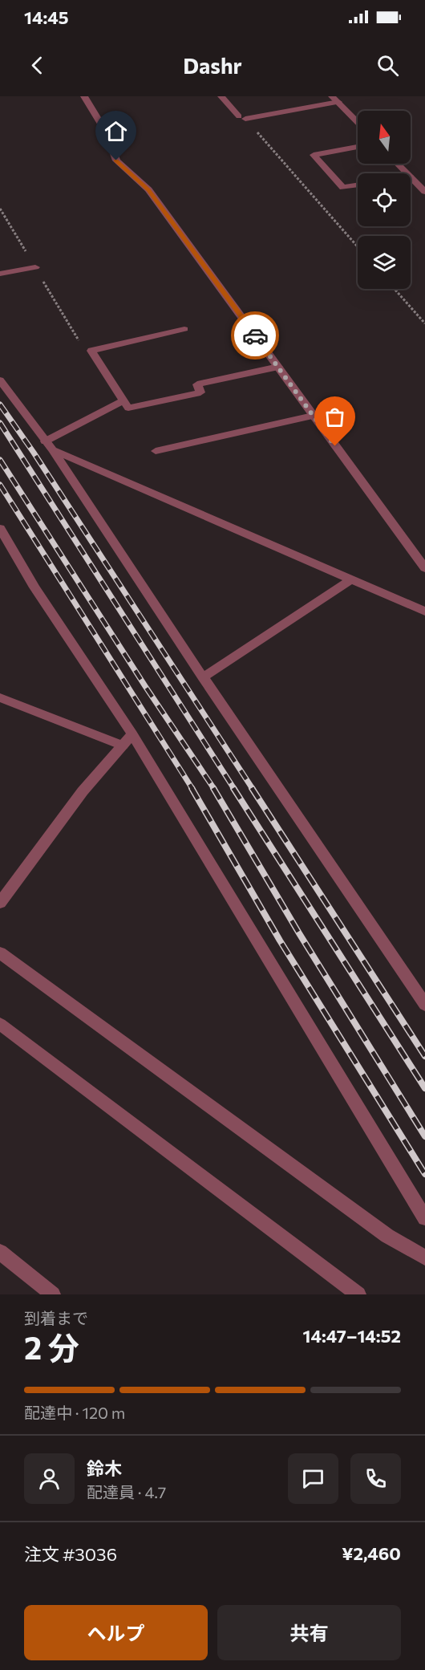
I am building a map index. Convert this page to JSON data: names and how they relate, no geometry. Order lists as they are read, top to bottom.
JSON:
{
  "north": "top",
  "page": {
    "status": "14:45",
    "header": "Dashr",
    "heading": ["2 分", "到着まで", "14:47–14:52"],
    "panel": [
      "鈴木",
      "配達員 · 4.7",
      "注文 #3036",
      "¥2,460"
    ],
    "bar": "配達中 · 120 m",
    "buttons": ["ヘルプ", "共有"]
  }
}
